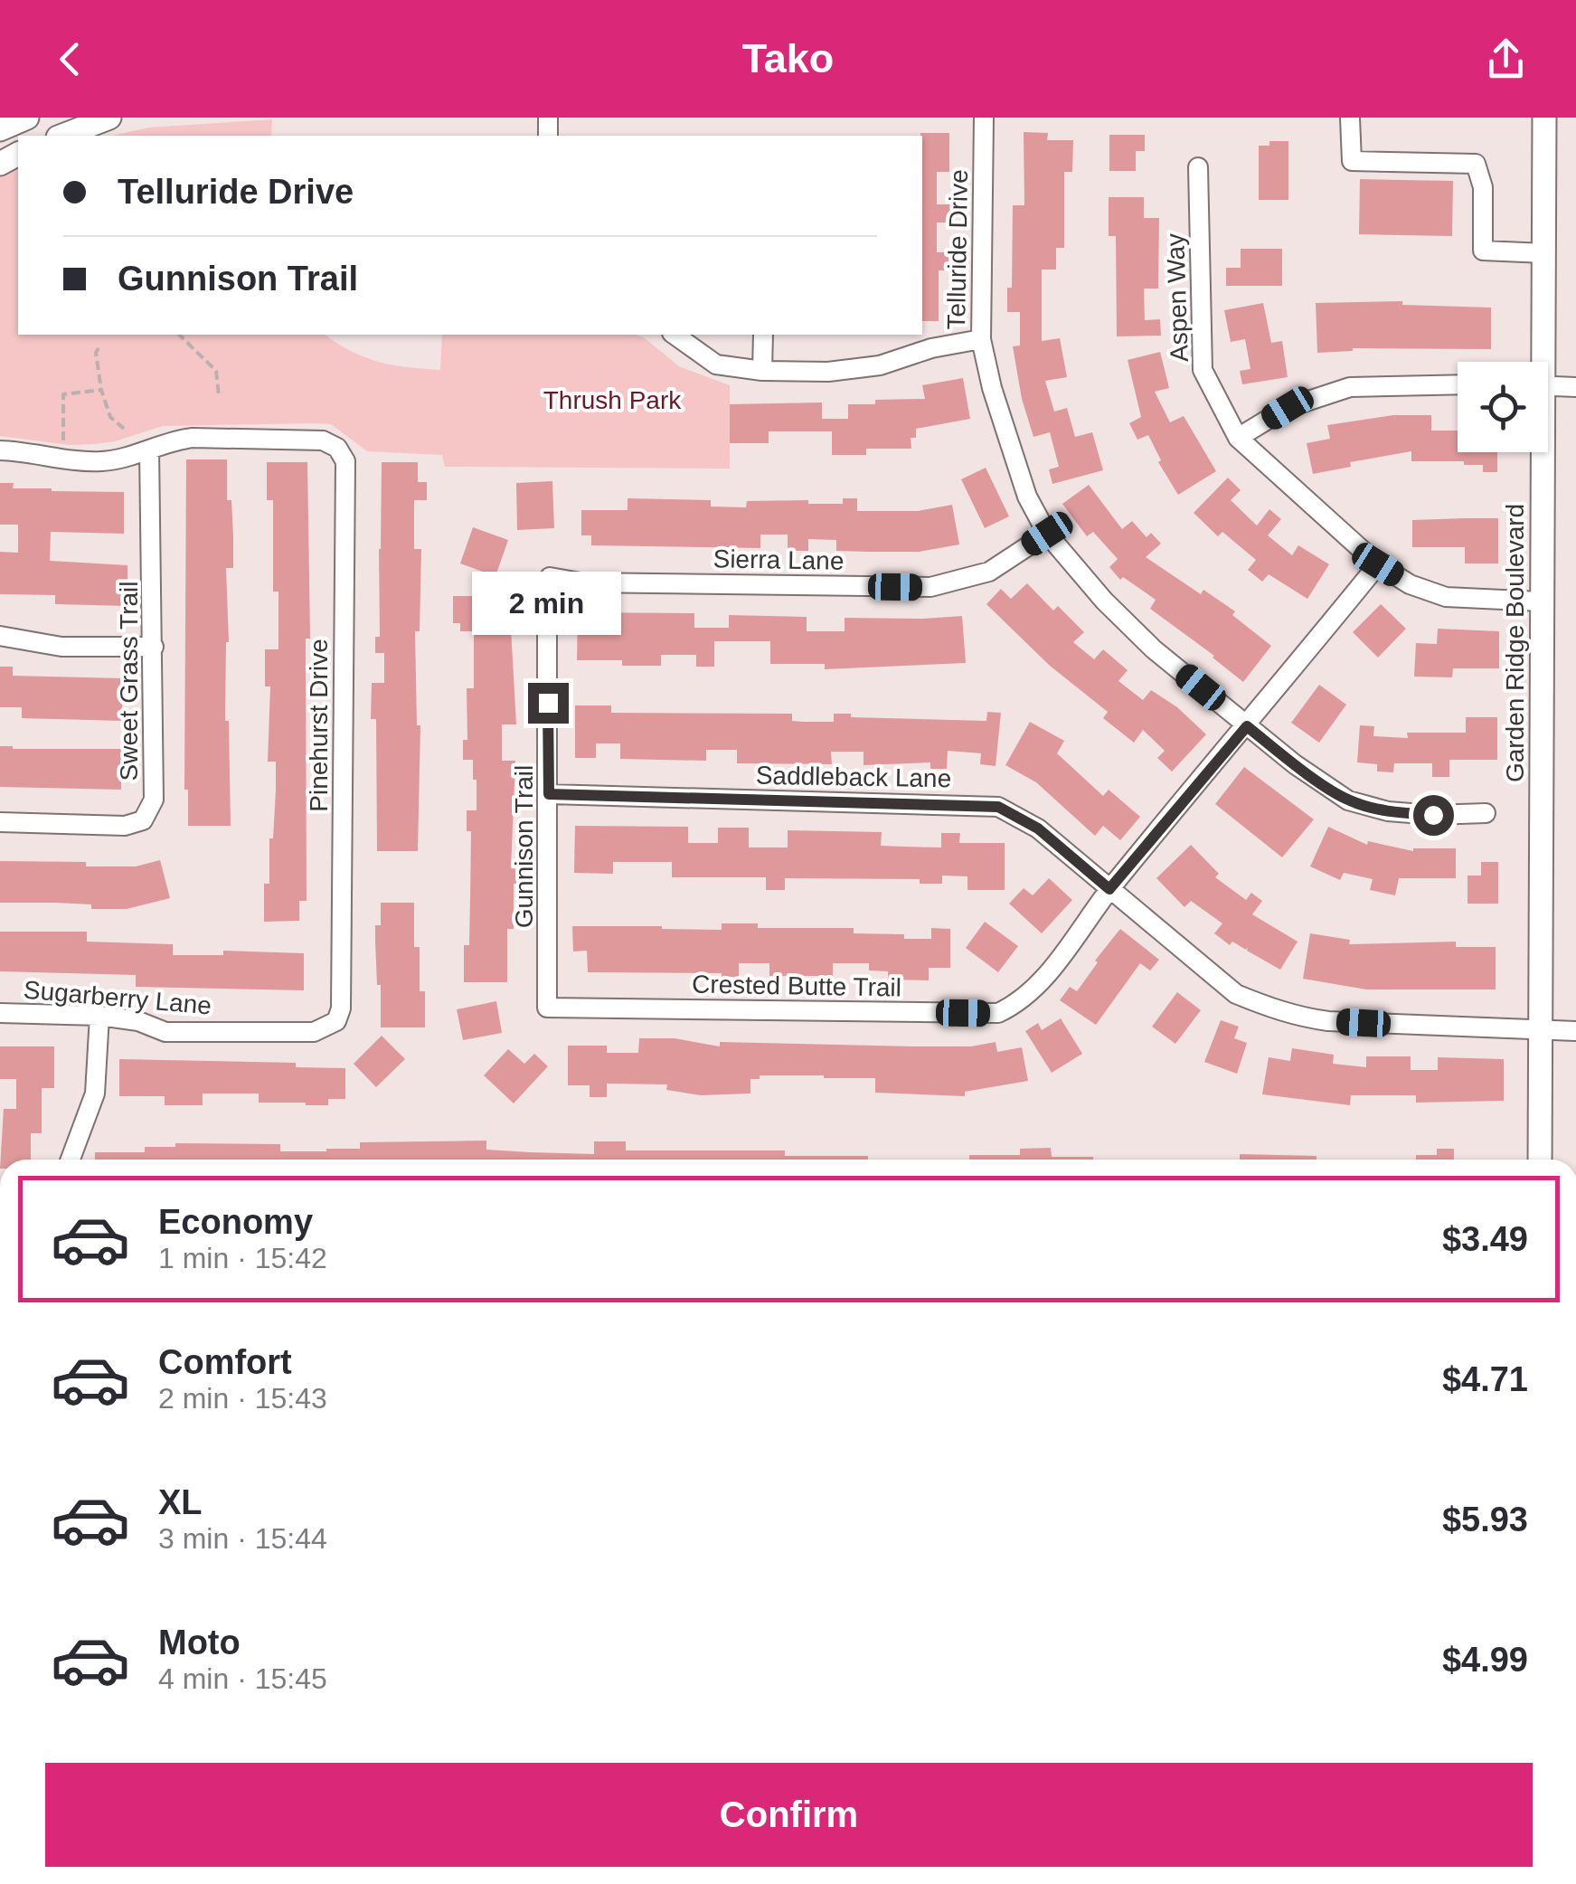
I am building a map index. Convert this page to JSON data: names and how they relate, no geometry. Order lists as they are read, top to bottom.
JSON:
{
  "streets": {
    "main road": ["Garden Ridge Boulevard"],
    "street": [
      "Telluride Drive",
      "Aspen Way",
      "Sierra Lane",
      "Sweet Grass Trail",
      "Pinehurst Drive",
      "Saddleback Lane",
      "Gunnison Trail",
      "Crested Butte Trail",
      "Sugarberry Lane"
    ]
  },
  "crossings": [
    ["Telluride Drive", "Sierra Lane"],
    ["Telluride Drive", "Crested Butte Trail"],
    ["Aspen Way", "Garden Ridge Boulevard"],
    ["Aspen Way", "Crested Butte Trail"],
    ["Sierra Lane", "Gunnison Trail"],
    ["Garden Ridge Boulevard", "Saddleback Lane"],
    ["Sweet Grass Trail", "Pinehurst Drive"],
    ["Pinehurst Drive", "Sugarberry Lane"],
    ["Saddleback Lane", "Gunnison Trail"],
    ["Saddleback Lane", "Crested Butte Trail"],
    ["Gunnison Trail", "Crested Butte Trail"]
  ],
  "parks": ["Thrush Park"],
  "page": {
    "header": "Tako",
    "banner": ["Telluride Drive", "Gunnison Trail"],
    "bubble": "2 min",
    "list": [
      {
        "name": "Economy",
        "note": "1 min · 15:42",
        "value": "$3.49"
      },
      {
        "name": "Comfort",
        "note": "2 min · 15:43",
        "value": "$4.71"
      },
      {
        "name": "XL",
        "note": "3 min · 15:44",
        "value": "$5.93"
      },
      {
        "name": "Moto",
        "note": "4 min · 15:45",
        "value": "$4.99"
      }
    ],
    "buttons": "Confirm"
  }
}
